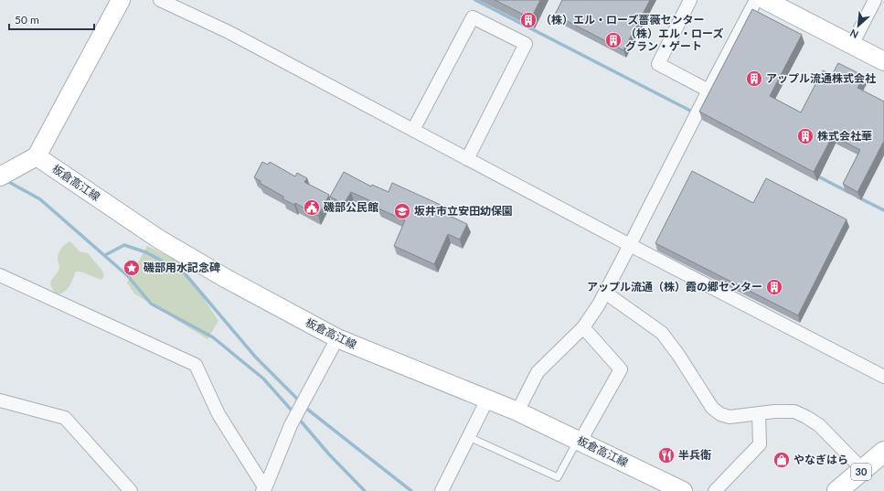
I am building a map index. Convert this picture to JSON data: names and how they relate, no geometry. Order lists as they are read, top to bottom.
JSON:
{
  "streets": {
    "main road": ["板倉高江線", "30"]
  },
  "places": {
    "building": [
      "（株）エル・ローズ薔薇センター",
      "（株）エル・ローズ グラン・ゲート",
      "アップル流通株式会社",
      "株式会社華",
      "アップル流通（株）霞の郷センター"
    ],
    "public building": ["磯部公民館"],
    "school or university": ["坂井市立安田幼保園"],
    "place": ["磯部用水記念碑"],
    "restaurant": ["半兵衛"],
    "shop": ["やなぎはら"]
  },
  "scale_bar": "50 m",
  "north": "bottom left"
}
